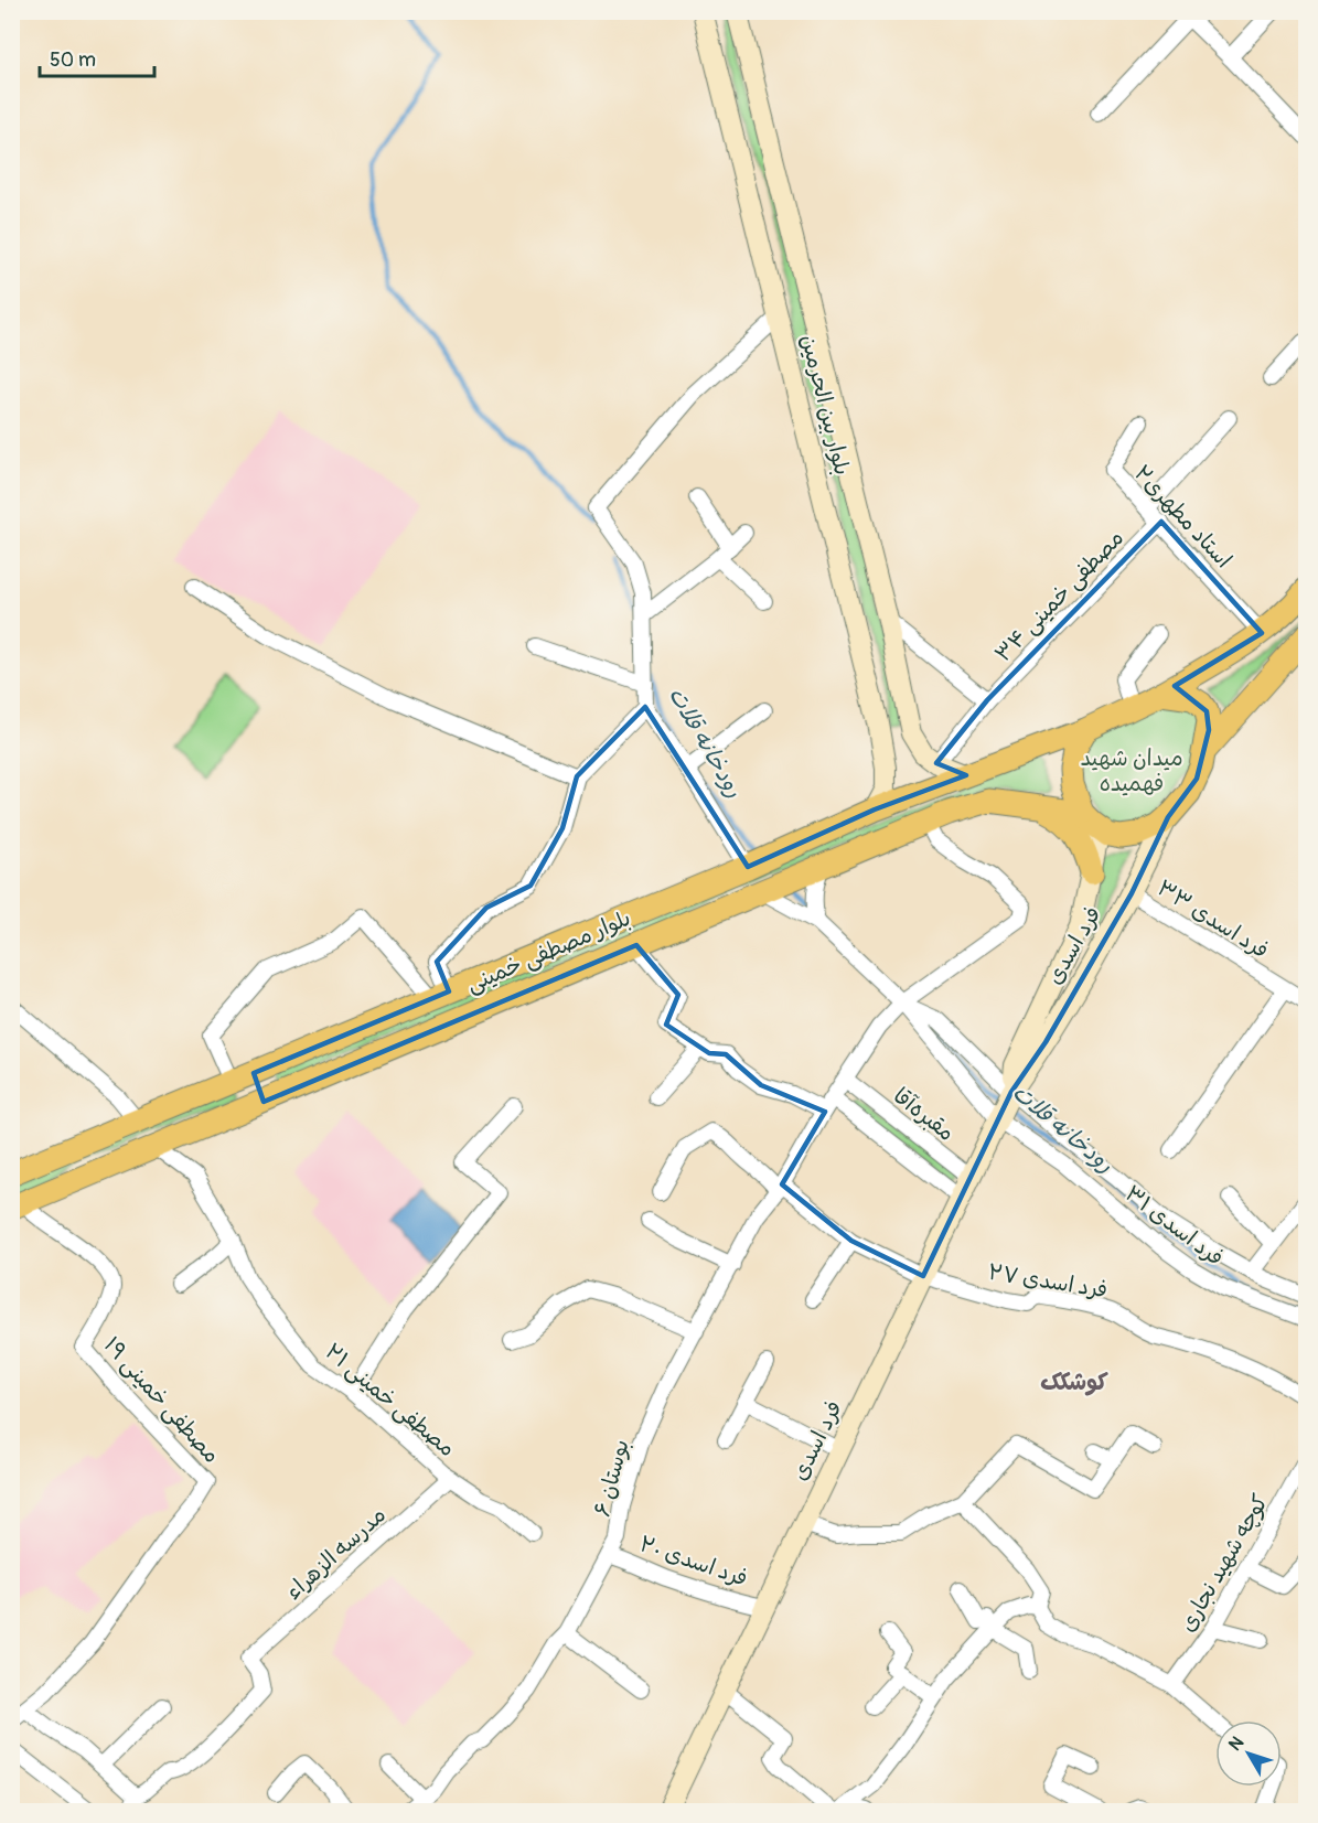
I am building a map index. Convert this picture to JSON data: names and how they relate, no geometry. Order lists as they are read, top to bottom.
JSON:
{
  "streets": {
    "main road": ["بلوار بین الحرمین", "فرد اسدی", "بلوار مصطفی خمینی"],
    "street": [
      "استاد مطهری۲",
      "مصطفی خمینی ۳۴",
      "فرد اسدی ۳۳",
      "مقبره‌آقا",
      "فرد اسدی ۳۱",
      "فرد اسدی ۲۷",
      "مصطفی خمینی ۱۹",
      "مصطفی خمینی ۲۱",
      "بوستان ۶",
      "مدرسه الزهراء",
      "فرد اسدی ۲۰",
      "کوچه شهید ‌نجاری"
    ]
  },
  "crossings": [
    ["بلوار بین الحرمین", "مصطفی خمینی ۳۴"],
    ["بلوار بین الحرمین", "بلوار مصطفی خمینی"],
    ["استاد مطهری۲", "مصطفی خمینی ۳۴"],
    ["فرد اسدی ۳۳", "فرد اسدی"],
    ["فرد اسدی", "بلوار مصطفی خمینی"],
    ["فرد اسدی", "مقبره‌آقا"],
    ["فرد اسدی", "فرد اسدی ۳۱"],
    ["فرد اسدی", "فرد اسدی ۲۷"],
    ["فرد اسدی", "فرد اسدی ۲۰"],
    ["بلوار مصطفی خمینی", "مقبره‌آقا"],
    ["بلوار مصطفی خمینی", "مصطفی خمینی ۱۹"],
    ["بلوار مصطفی خمینی", "مصطفی خمینی ۲۱"],
    ["مقبره‌آقا", "بوستان ۶"],
    ["فرد اسدی ۲۷", "بوستان ۶"],
    ["مصطفی خمینی ۲۱", "مدرسه الزهراء"],
    ["بوستان ۶", "فرد اسدی ۲۰"]
  ],
  "districts": ["کوشکک"],
  "water": ["رودخانه قلات"],
  "parks": ["میدان شهید فهمیده"],
  "scale_bar": "50 m",
  "north": "top left"
}
